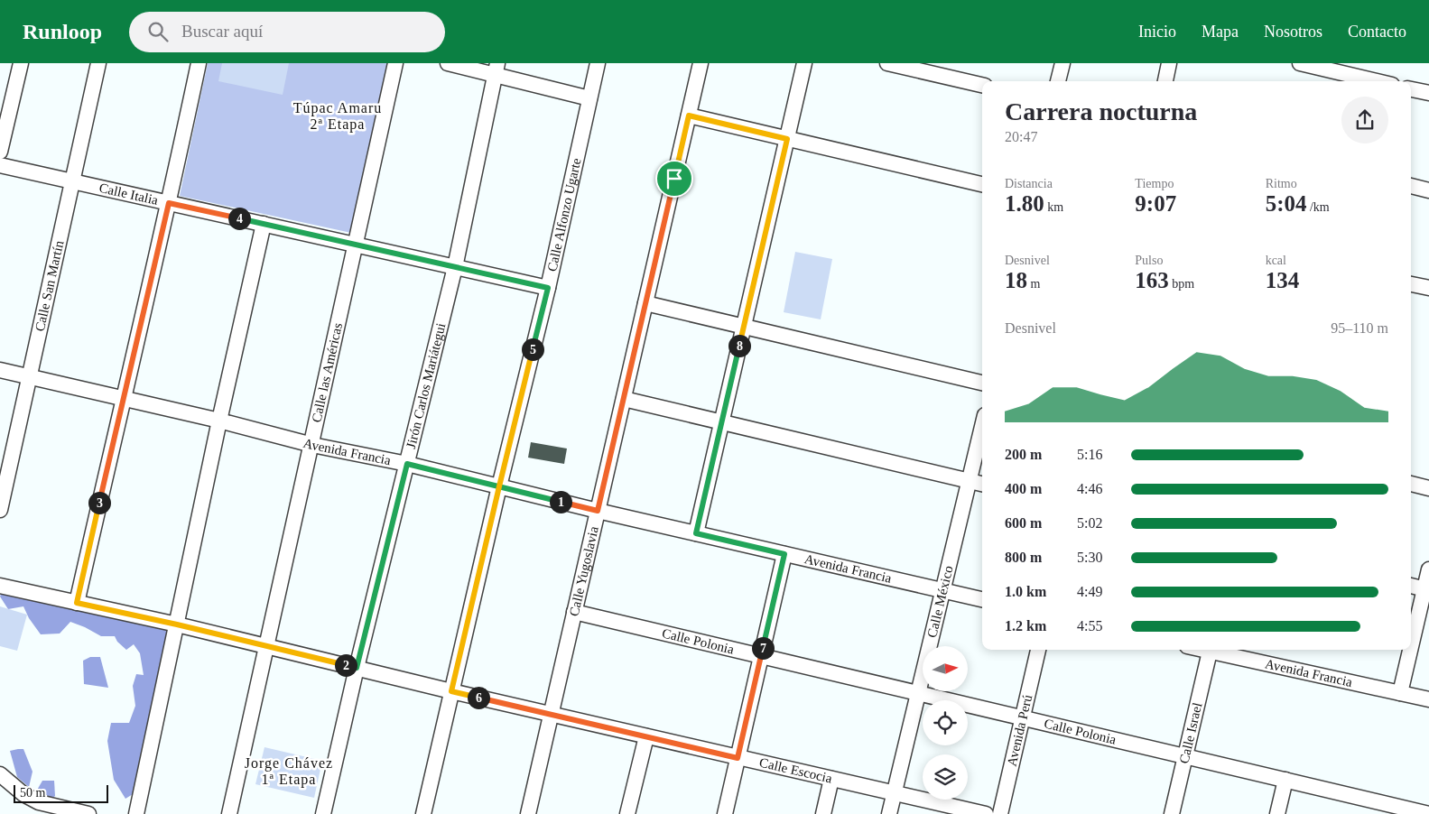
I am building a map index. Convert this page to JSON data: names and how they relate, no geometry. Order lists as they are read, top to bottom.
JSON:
{
  "streets": {
    "street": [
      "Calle Italia",
      "Calle Alfonzo Ugarte",
      "Calle San Martín",
      "Calle las Américas",
      "Jirón Carlos Mariátegui",
      "Avenida Francia",
      "Calle Yugoslavia",
      "Calle México",
      "Calle Polonia",
      "Avenida Perú",
      "Calle Israel",
      "Calle Escocia"
    ]
  },
  "crossings": [
    ["Calle Italia", "Calle Alfonzo Ugarte"],
    ["Calle Italia", "Calle San Martín"],
    ["Calle Italia", "Calle las Américas"],
    ["Calle Italia", "Jirón Carlos Mariátegui"],
    ["Calle Alfonzo Ugarte", "Avenida Francia"],
    ["Calle Alfonzo Ugarte", "Calle Escocia"],
    ["Calle San Martín", "Avenida Francia"],
    ["Calle las Américas", "Avenida Francia"],
    ["Calle las Américas", "Calle Escocia"],
    ["Jirón Carlos Mariátegui", "Avenida Francia"],
    ["Jirón Carlos Mariátegui", "Calle Escocia"],
    ["Avenida Francia", "Calle Yugoslavia"],
    ["Avenida Francia", "Calle México"],
    ["Avenida Francia", "Calle Israel"],
    ["Calle Yugoslavia", "Calle Polonia"],
    ["Calle Yugoslavia", "Calle Escocia"],
    ["Calle México", "Calle Polonia"],
    ["Calle México", "Calle Escocia"],
    ["Calle Polonia", "Avenida Perú"],
    ["Calle Polonia", "Calle Israel"]
  ],
  "districts": ["Túpac Amaru 2ª Etapa", "Jorge Chávez 1ª Etapa"],
  "scale_bar": "50 m",
  "north": "right",
  "page": {
    "header": "Runloop",
    "search": "Buscar aquí",
    "nav": [
      "Inicio",
      "Mapa",
      "Nosotros",
      "Contacto"
    ],
    "heading": ["Carrera nocturna", "20:47"],
    "stats": [
      ["Distancia", "1.80 km"],
      ["Tiempo", "9:07"],
      ["Ritmo", "5:04 /km"],
      ["Desnivel", "18 m"],
      ["Pulso", "163 bpm"],
      ["kcal", "134"]
    ],
    "pins": [
      "4",
      "8",
      "5",
      "1",
      "3",
      "7",
      "2",
      "6"
    ],
    "chart": ["Desnivel", "95–110 m"],
    "list": [
      {
        "name": "200 m",
        "note": "5:16"
      },
      {
        "name": "400 m",
        "note": "4:46"
      },
      {
        "name": "600 m",
        "note": "5:02"
      },
      {
        "name": "800 m",
        "note": "5:30"
      },
      {
        "name": "1.0 km",
        "note": "4:49"
      },
      {
        "name": "1.2 km",
        "note": "4:55"
      }
    ],
    "scale": "50 m"
  }
}
